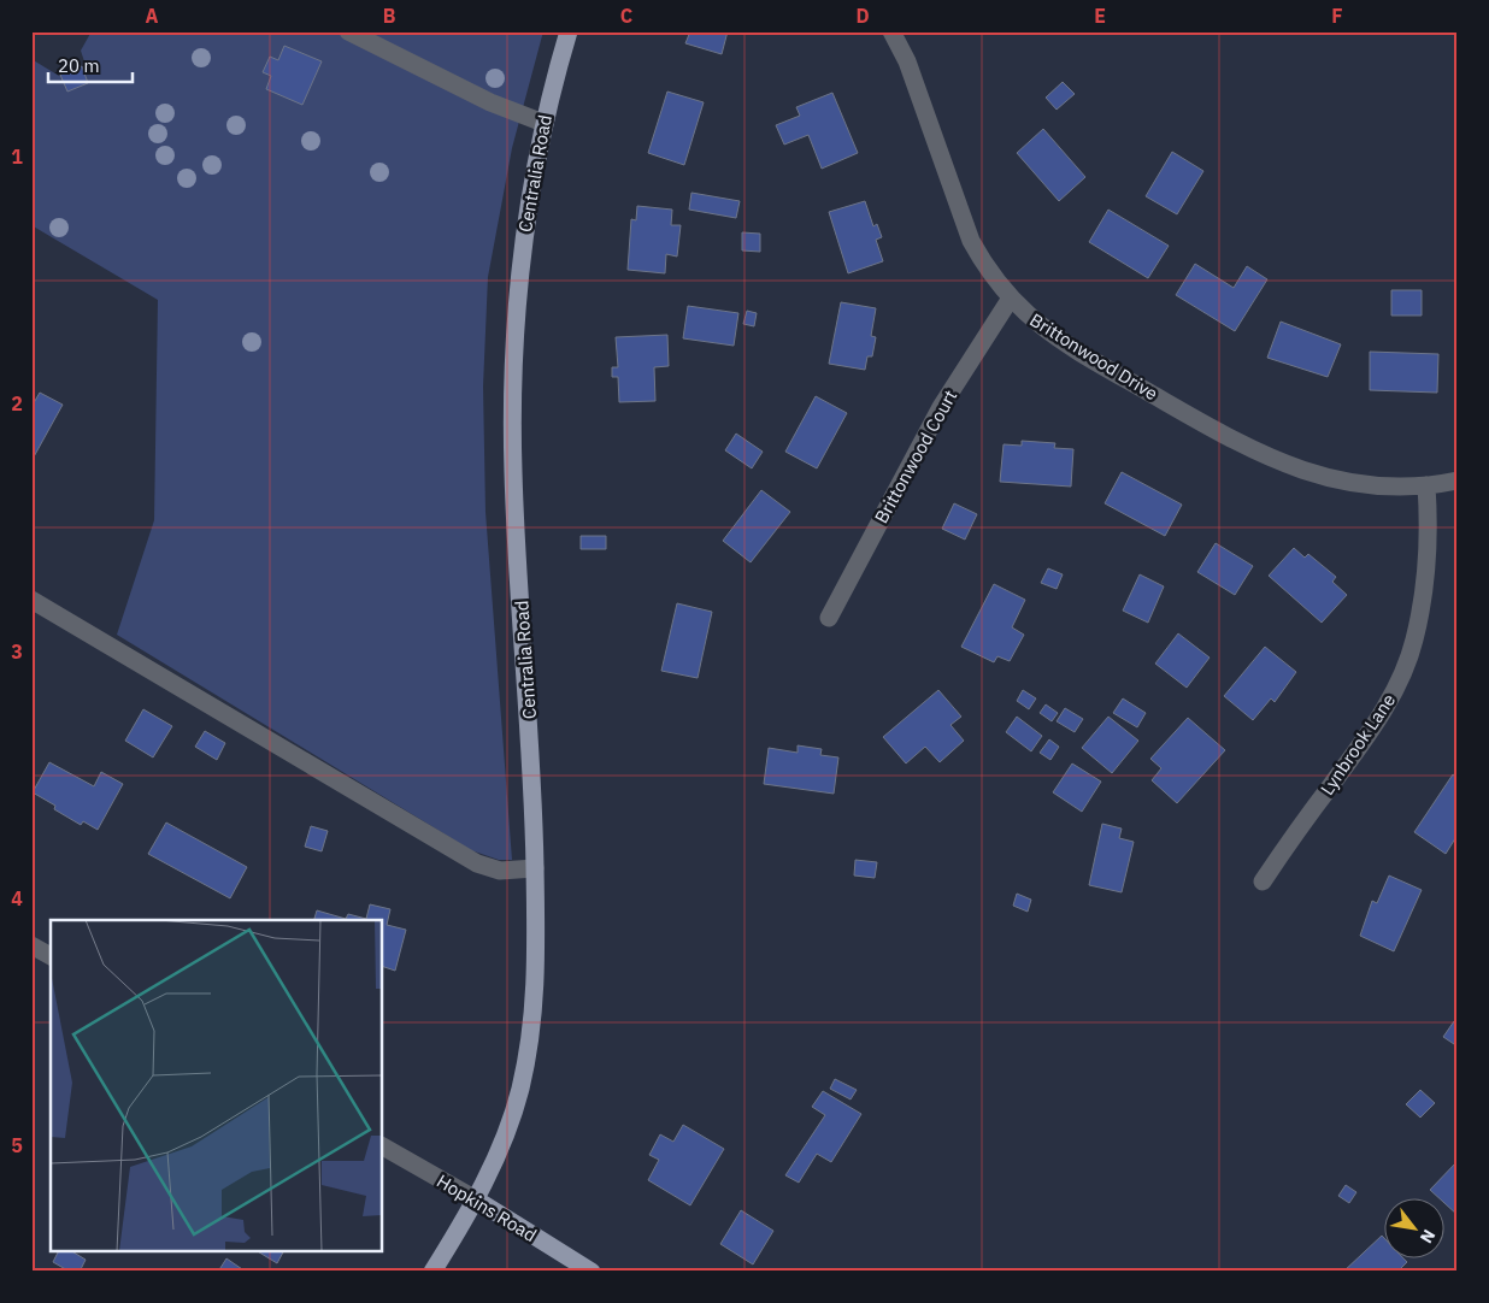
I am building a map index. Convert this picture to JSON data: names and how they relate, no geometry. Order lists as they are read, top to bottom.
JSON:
{
  "streets": {
    "main road": ["Centralia Road", "Hopkins Road"],
    "street": ["Brittonwood Drive", "Brittonwood Court", "Lynbrook Lane"]
  },
  "crossings": [
    ["Centralia Road", "Hopkins Road"],
    ["Brittonwood Drive", "Brittonwood Court"],
    ["Brittonwood Drive", "Lynbrook Lane"]
  ],
  "scale_bar": "20 m",
  "north": "bottom right",
  "grid": {
    "columns": [
      "A",
      "B",
      "C",
      "D",
      "E",
      "F"
    ],
    "rows": [
      "1",
      "2",
      "3",
      "4",
      "5"
    ]
  }
}
